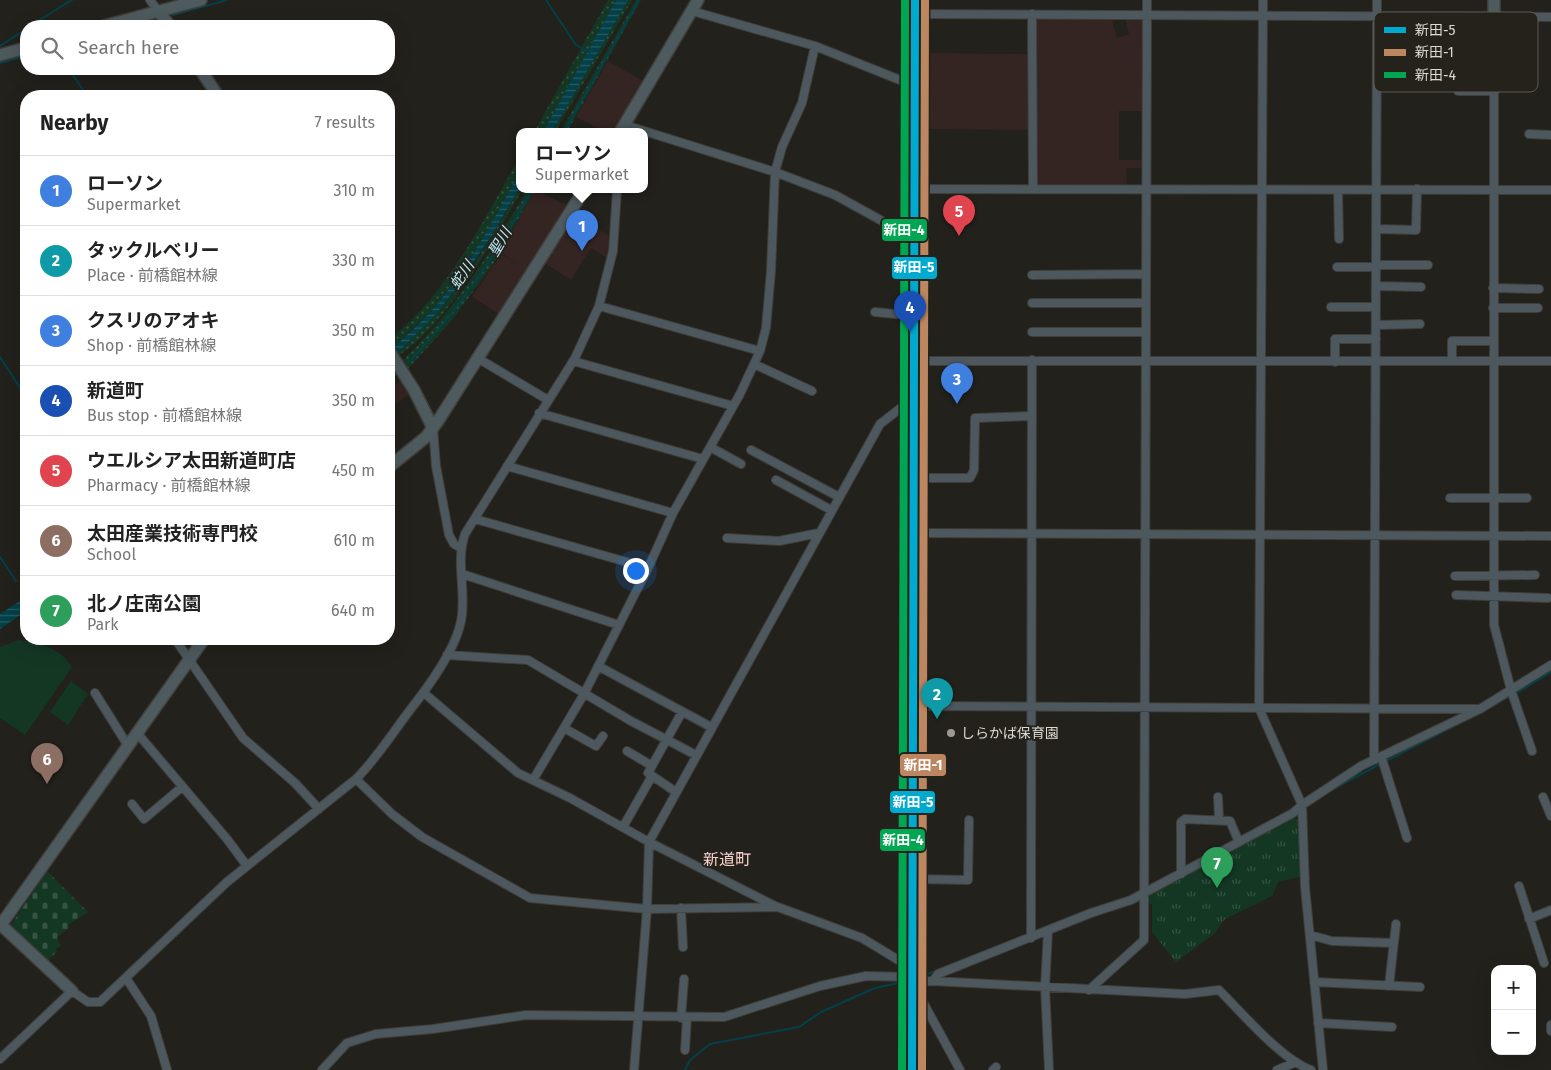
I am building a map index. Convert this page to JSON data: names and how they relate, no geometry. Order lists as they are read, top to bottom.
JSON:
{
  "districts": ["新道町"],
  "water": ["聖川", "蛇川"],
  "places": ["しらかば保育園"],
  "lines": ["transit line 新田-5", "transit line 新田-1", "transit line 新田-4"],
  "legend": ["新田-5", "新田-1", "新田-4"],
  "page": {
    "search": "Search here",
    "heading": ["Nearby", "7 results"],
    "popup": ["ローソン", "Supermarket"],
    "list": [
      {
        "mark": "1",
        "name": "ローソン",
        "note": "Supermarket",
        "value": "310 m"
      },
      {
        "mark": "2",
        "name": "タックルベリー",
        "note": "Place · 前橋館林線",
        "value": "330 m"
      },
      {
        "mark": "3",
        "name": "クスリのアオキ",
        "note": "Shop · 前橋館林線",
        "value": "350 m"
      },
      {
        "mark": "4",
        "name": "新道町",
        "note": "Bus stop · 前橋館林線",
        "value": "350 m"
      },
      {
        "mark": "5",
        "name": "ウエルシア太田新道町店",
        "note": "Pharmacy · 前橋館林線",
        "value": "450 m"
      },
      {
        "mark": "6",
        "name": "太田産業技術専門校",
        "note": "School",
        "value": "610 m"
      },
      {
        "mark": "7",
        "name": "北ノ庄南公園",
        "note": "Park",
        "value": "640 m"
      }
    ],
    "pins": [
      "5",
      "1",
      "4",
      "3",
      "2",
      "6",
      "7"
    ],
    "map_buttons": ["+", "−"]
  }
}
